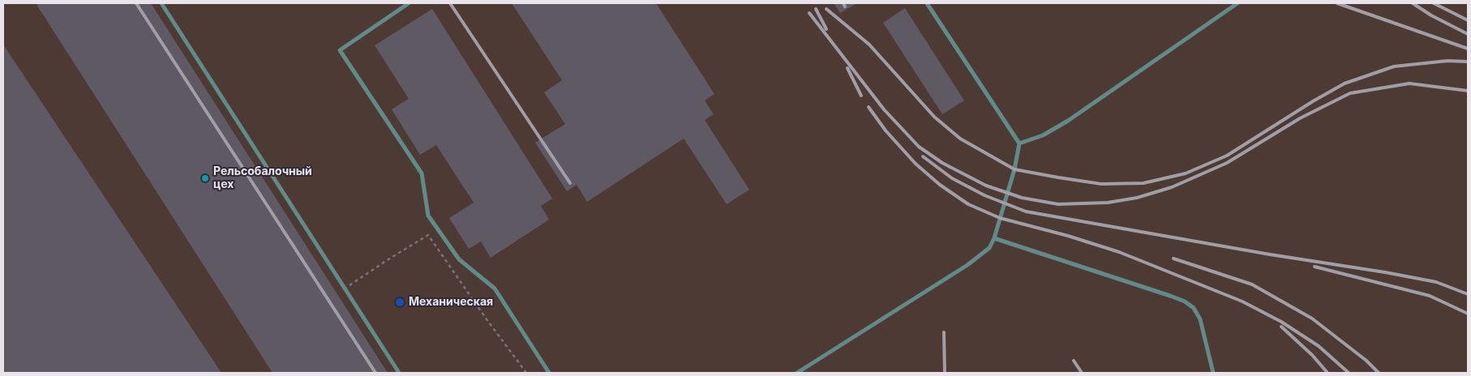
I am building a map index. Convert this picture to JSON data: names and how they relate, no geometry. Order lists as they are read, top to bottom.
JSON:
{
  "places": ["Рельсобалочный цех", "Механическая"]
}
